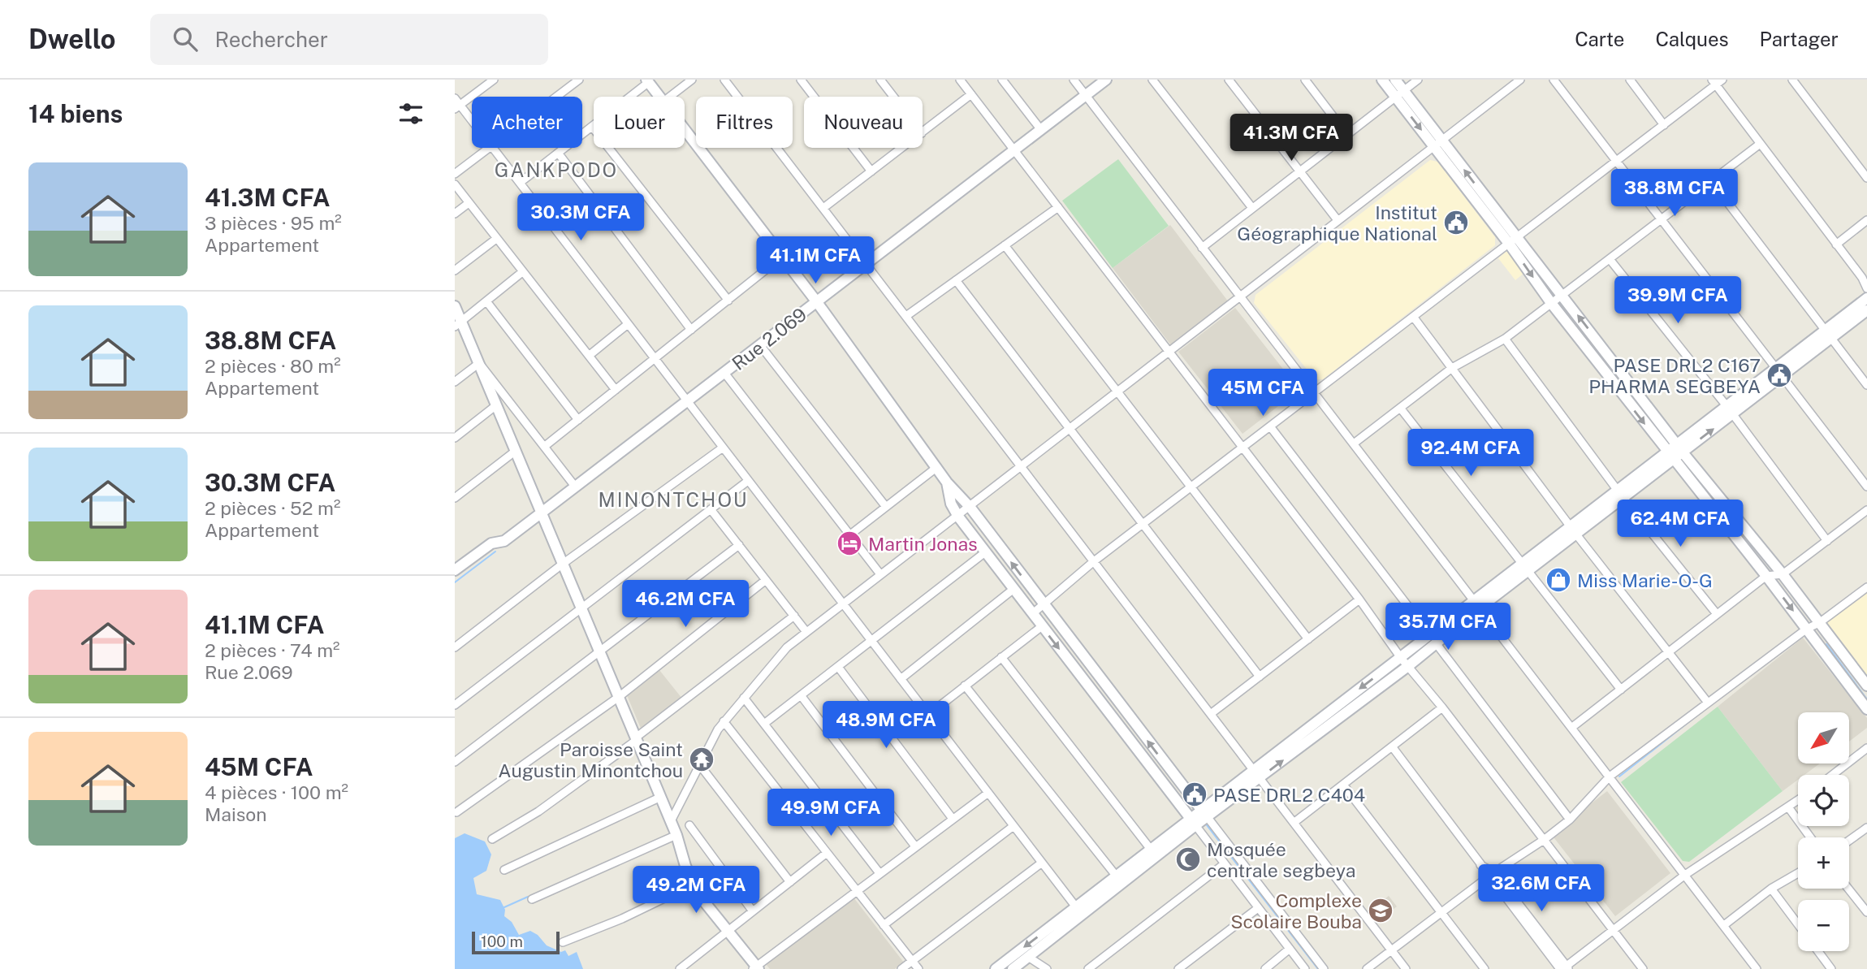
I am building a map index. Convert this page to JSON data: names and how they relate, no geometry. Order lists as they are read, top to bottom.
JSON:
{
  "streets": {
    "street": ["Rue 2.069"]
  },
  "districts": ["GANKPODO", "MINONTCHOU"],
  "places": {
    "public building": ["Institut Géographique National", "PASE DRL2 C167 PHARMA SEGBEYA", "PASE DRL2 C404"],
    "hotel": ["Martin Jonas"],
    "shop": ["Miss Marie-O-G"],
    "temple": ["Paroisse Saint Augustin Minontchou"],
    "mosque": ["Mosquée centrale segbeya"],
    "school or university": ["Complexe Scolaire Bouba"]
  },
  "scale_bar": "100 m",
  "north": "bottom left",
  "page": {
    "header": "Dwello",
    "search": "Rechercher",
    "nav": ["Carte", "Calques", "Partager"],
    "heading": "14 biens",
    "chip": [
      "Acheter",
      "Louer",
      "Filtres",
      "Nouveau"
    ],
    "price": [
      "41.3M CFA",
      "38.8M CFA",
      "30.3M CFA",
      "41.1M CFA",
      "39.9M CFA",
      "45M CFA",
      "92.4M CFA",
      "62.4M CFA",
      "46.2M CFA",
      "35.7M CFA",
      "48.9M CFA",
      "49.9M CFA",
      "32.6M CFA",
      "49.2M CFA"
    ],
    "list": [
      {
        "name": "41.3M CFA",
        "note": "3 pièces · 95 m² · Appartement"
      },
      {
        "name": "38.8M CFA",
        "note": "2 pièces · 80 m² · Appartement"
      },
      {
        "name": "30.3M CFA",
        "note": "2 pièces · 52 m² · Appartement"
      },
      {
        "name": "41.1M CFA",
        "note": "2 pièces · 74 m² · Rue 2.069"
      },
      {
        "name": "45M CFA",
        "note": "4 pièces · 100 m² · Maison"
      }
    ],
    "map_buttons": ["+", "−"],
    "scale": "100 m"
  }
}
